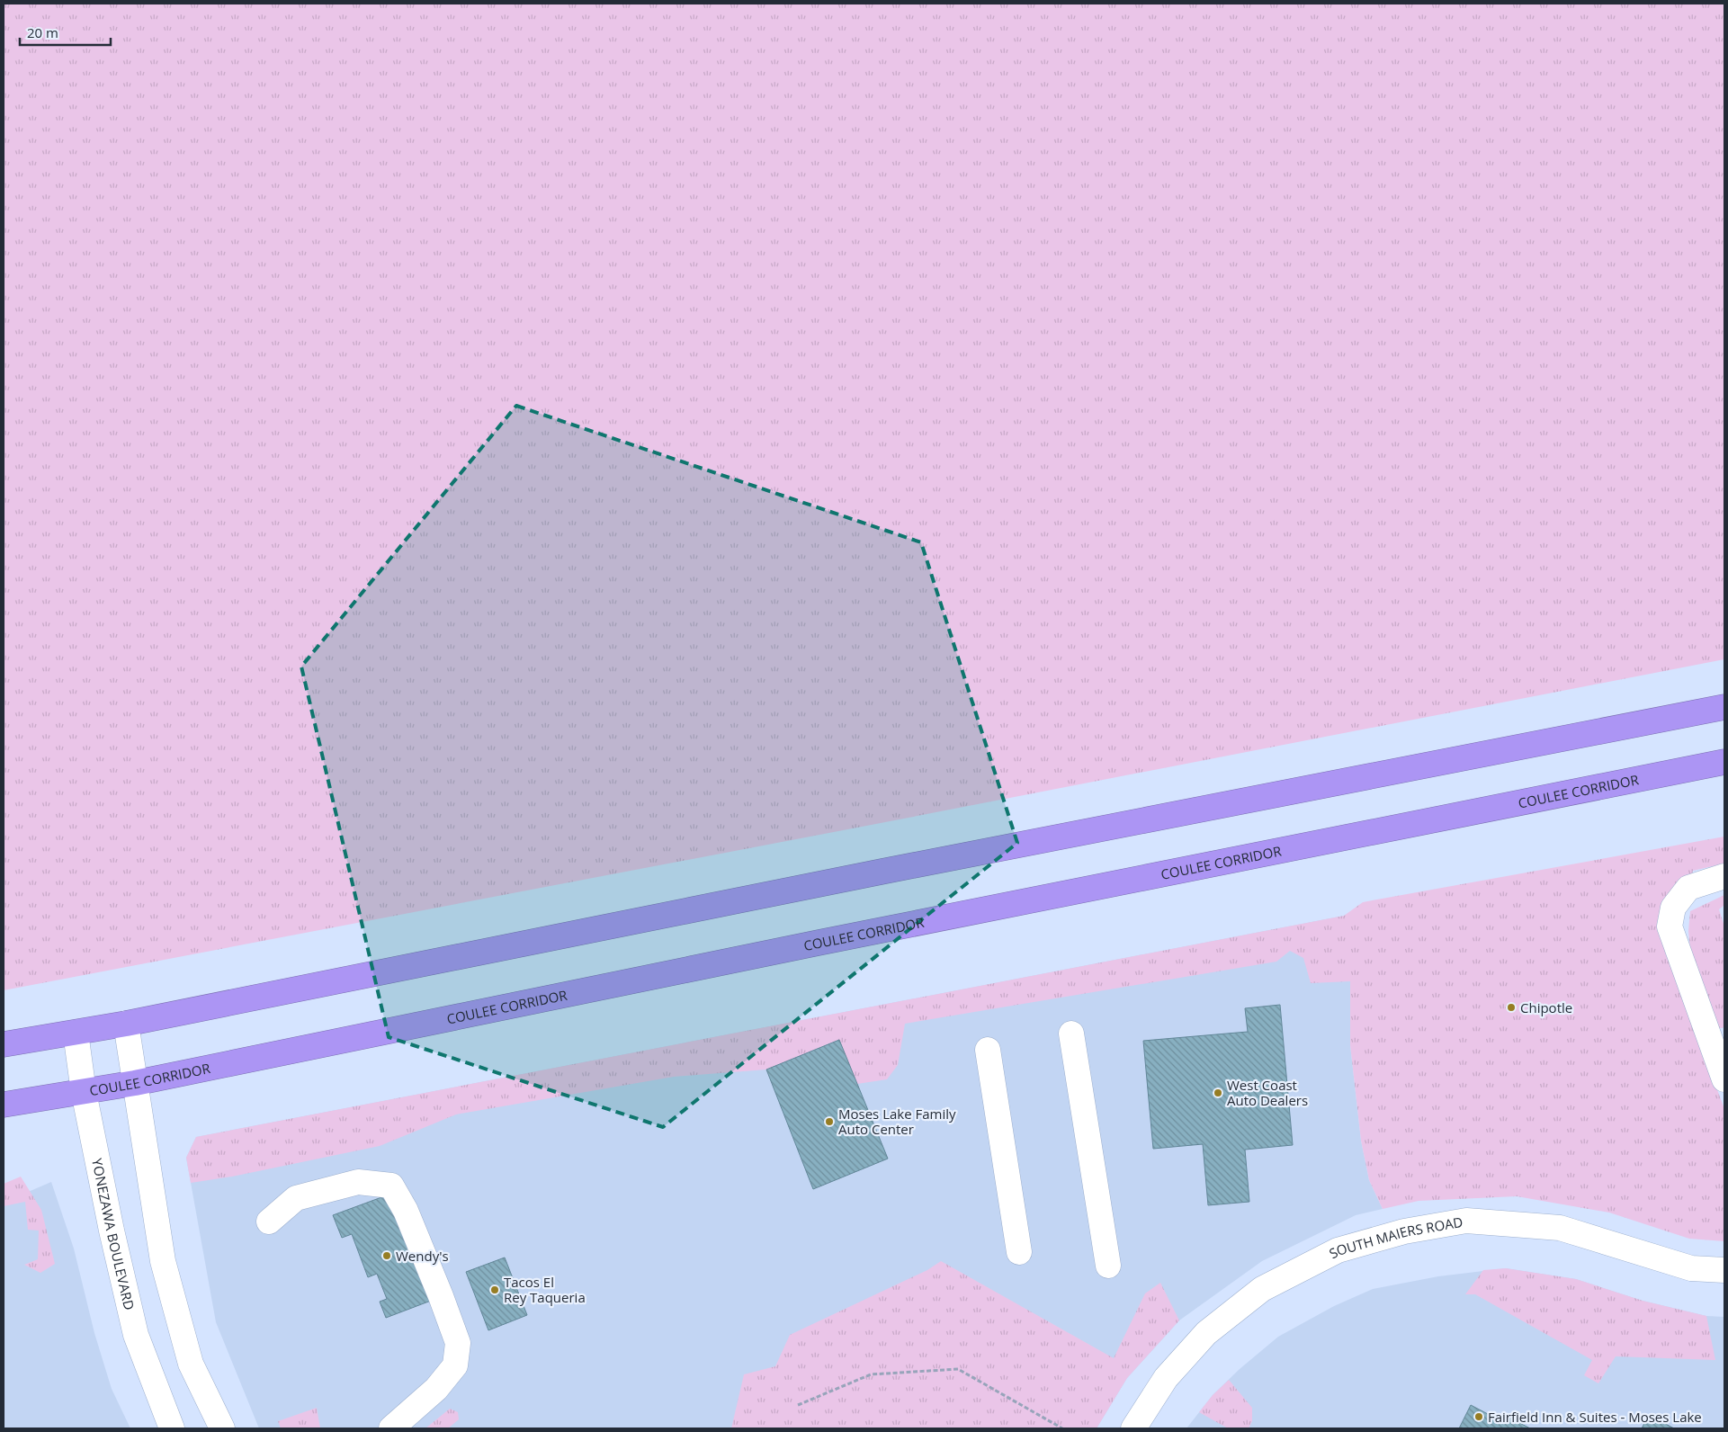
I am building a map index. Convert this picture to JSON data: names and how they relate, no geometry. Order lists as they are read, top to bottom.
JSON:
{
  "streets": {
    "highway": ["COULEE CORRIDOR"],
    "street": ["YONEZAWA BOULEVARD", "SOUTH MAIERS ROAD"]
  },
  "crossings": [
    ["COULEE CORRIDOR", "YONEZAWA BOULEVARD"]
  ],
  "places": [
    "Chipotle",
    "West Coast Auto Dealers",
    "Moses Lake Family Auto Center",
    "Wendy's",
    "Tacos El Rey Taqueria",
    "Fairfield Inn & Suites - Moses Lake"
  ],
  "scale_bar": "20 m"
}
